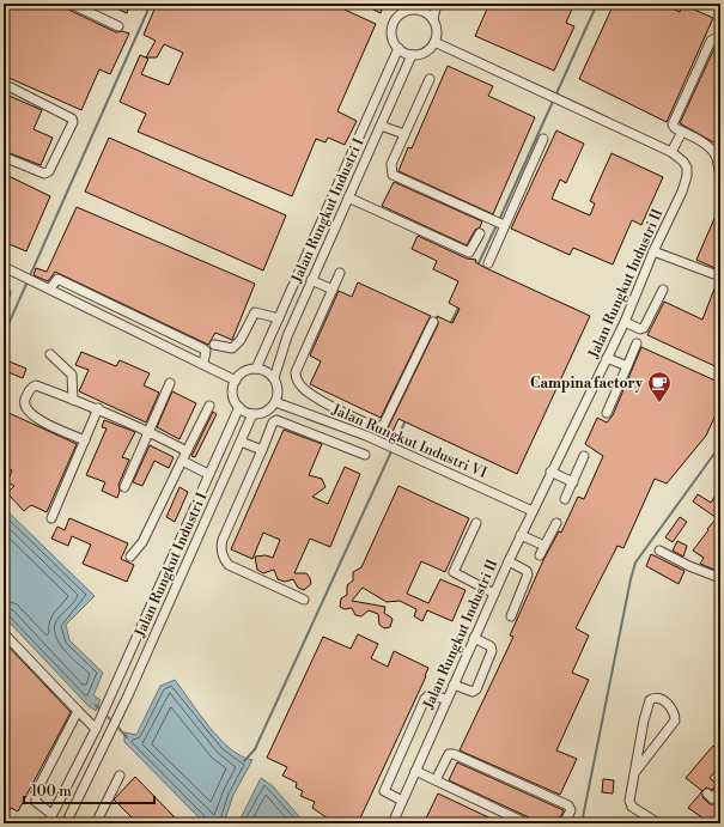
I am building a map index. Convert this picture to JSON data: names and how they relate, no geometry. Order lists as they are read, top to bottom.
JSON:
{
  "streets": {
    "street": ["Jalan Rungkut Industri I", "Jalan Rungkut Industri II", "Jalan Rungkut Industri VI"]
  },
  "crossings": [
    ["Jalan Rungkut Industri I", "Jalan Rungkut Industri II"],
    ["Jalan Rungkut Industri I", "Jalan Rungkut Industri VI"],
    ["Jalan Rungkut Industri II", "Jalan Rungkut Industri VI"]
  ],
  "places": {
    "cafe": ["Campina factory"]
  },
  "scale_bar": "100 m"
}
